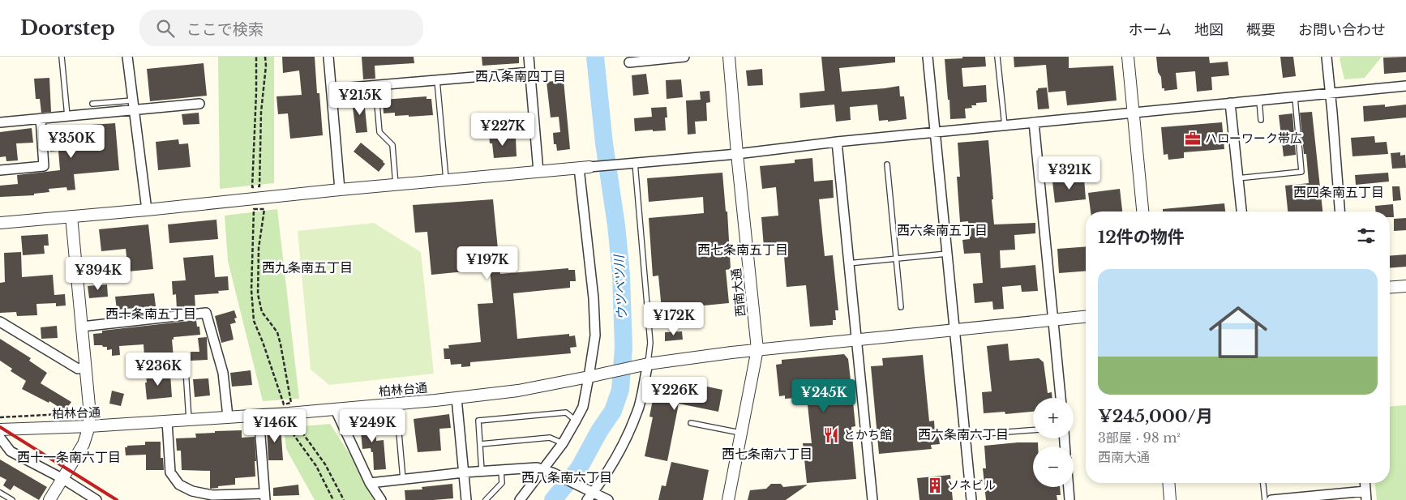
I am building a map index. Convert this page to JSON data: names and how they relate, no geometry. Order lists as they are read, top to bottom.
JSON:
{
  "streets": {
    "street": ["西南大通", "柏林台通"]
  },
  "crossings": [
    ["西南大通", "柏林台通"]
  ],
  "districts": [
    "西八条南四丁目",
    "西四条南五丁目",
    "西六条南五丁目",
    "西七条南五丁目",
    "西九条南五丁目",
    "西十条南五丁目",
    "西六条南六丁目",
    "西七条南六丁目",
    "西十一条南六丁目",
    "西八条南六丁目"
  ],
  "water": ["ウツベツ川"],
  "places": {
    "office": ["ハローワーク帯広"],
    "restaurant": ["とかち館"],
    "building": ["ソネビル"]
  },
  "page": {
    "header": "Doorstep",
    "search": "ここで検索",
    "nav": [
      "ホーム",
      "地図",
      "概要",
      "お問い合わせ"
    ],
    "price": [
      "¥215K",
      "¥227K",
      "¥350K",
      "¥321K",
      "¥197K",
      "¥394K",
      "¥172K",
      "¥236K",
      "¥226K",
      "¥245K",
      "¥146K",
      "¥249K"
    ],
    "heading": "12件の物件",
    "list": [
      {
        "name": "¥245,000/月",
        "note": "3部屋 · 98 m² · 西南大通"
      }
    ],
    "map_buttons": ["+", "−"]
  }
}
